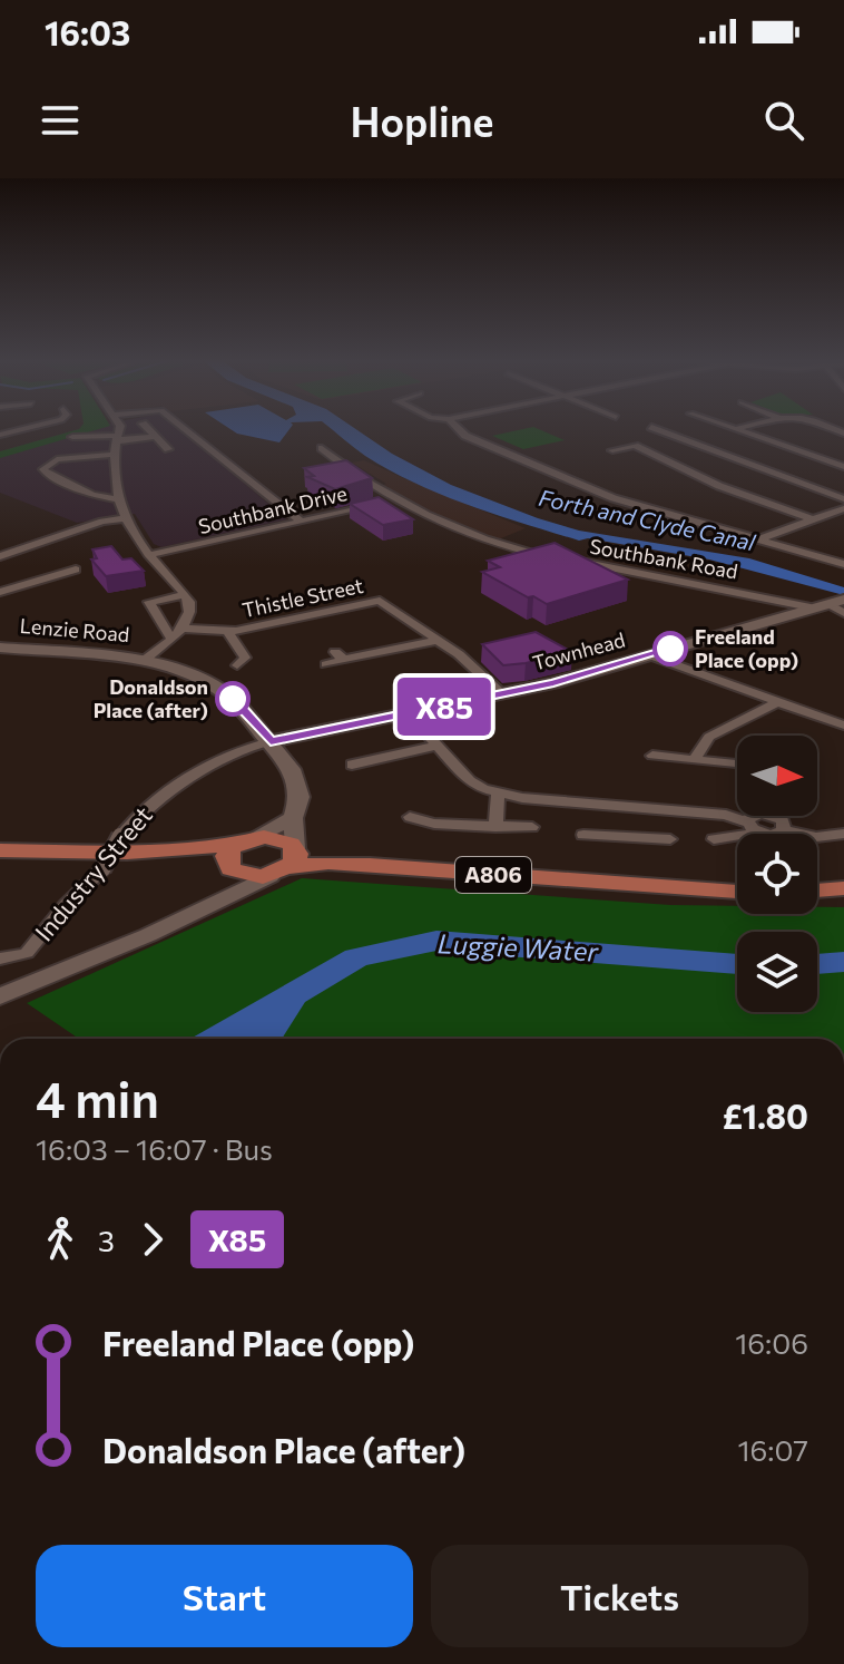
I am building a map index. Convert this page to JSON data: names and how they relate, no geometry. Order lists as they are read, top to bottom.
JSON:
{
  "streets": {
    "main road": ["Lenzie Road", "Townhead", "A806"],
    "street": [
      "Southbank Drive",
      "Southbank Road",
      "Thistle Street",
      "Industry Street"
    ]
  },
  "crossings": [
    ["Southbank Drive", "Southbank Road"],
    ["Southbank Road", "Townhead"],
    ["Townhead", "Industry Street"]
  ],
  "water": ["Forth and Clyde Canal", "Luggie Water"],
  "places": ["Freeland Place (opp)", "Donaldson Place (after)"],
  "lines": ["bus line X85"],
  "north": "right",
  "page": {
    "status": "16:03",
    "header": "Hopline",
    "on_map": "X85",
    "heading": ["4 min", "16:03 – 16:07 · Bus", "£1.80"],
    "legs": ["3", "X85"],
    "list": [
      {
        "name": "Freeland Place (opp)",
        "value": "16:06"
      },
      {
        "name": "Donaldson Place (after)",
        "value": "16:07"
      }
    ],
    "buttons": ["Start", "Tickets"]
  }
}
